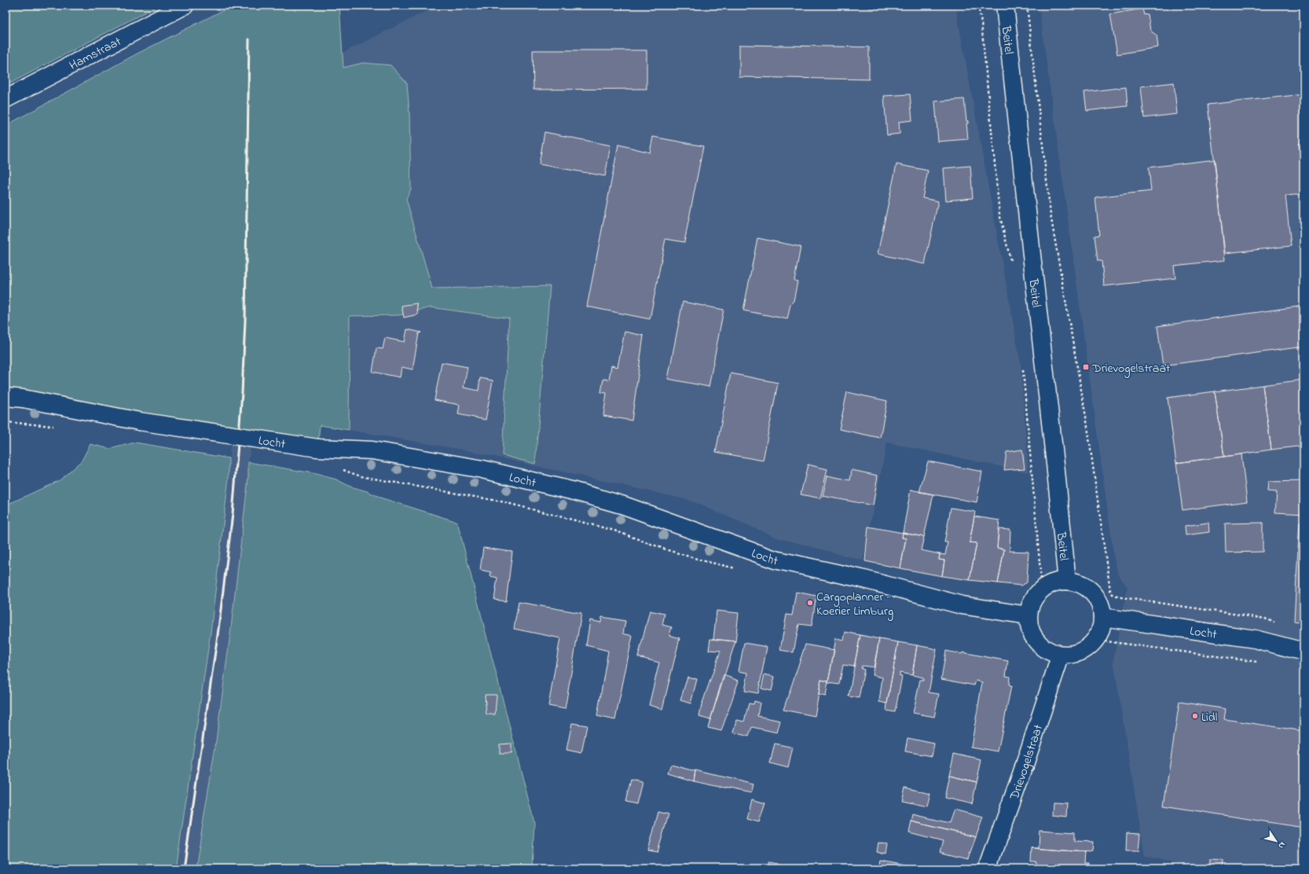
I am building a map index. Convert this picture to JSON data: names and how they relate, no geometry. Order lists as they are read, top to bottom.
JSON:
{
  "streets": {
    "street": [
      "Beitel",
      "Hamstraat",
      "Locht",
      "Drievogelstraat"
    ]
  },
  "crossings": [
    ["Beitel", "Locht"],
    ["Beitel", "Drievogelstraat"],
    ["Locht", "Drievogelstraat"]
  ],
  "places": {
    "transit": ["Drievogelstraat"],
    "other": ["Cargoplanner - Koerier Limburg", "Lidl"]
  },
  "north": "bottom right"
}
